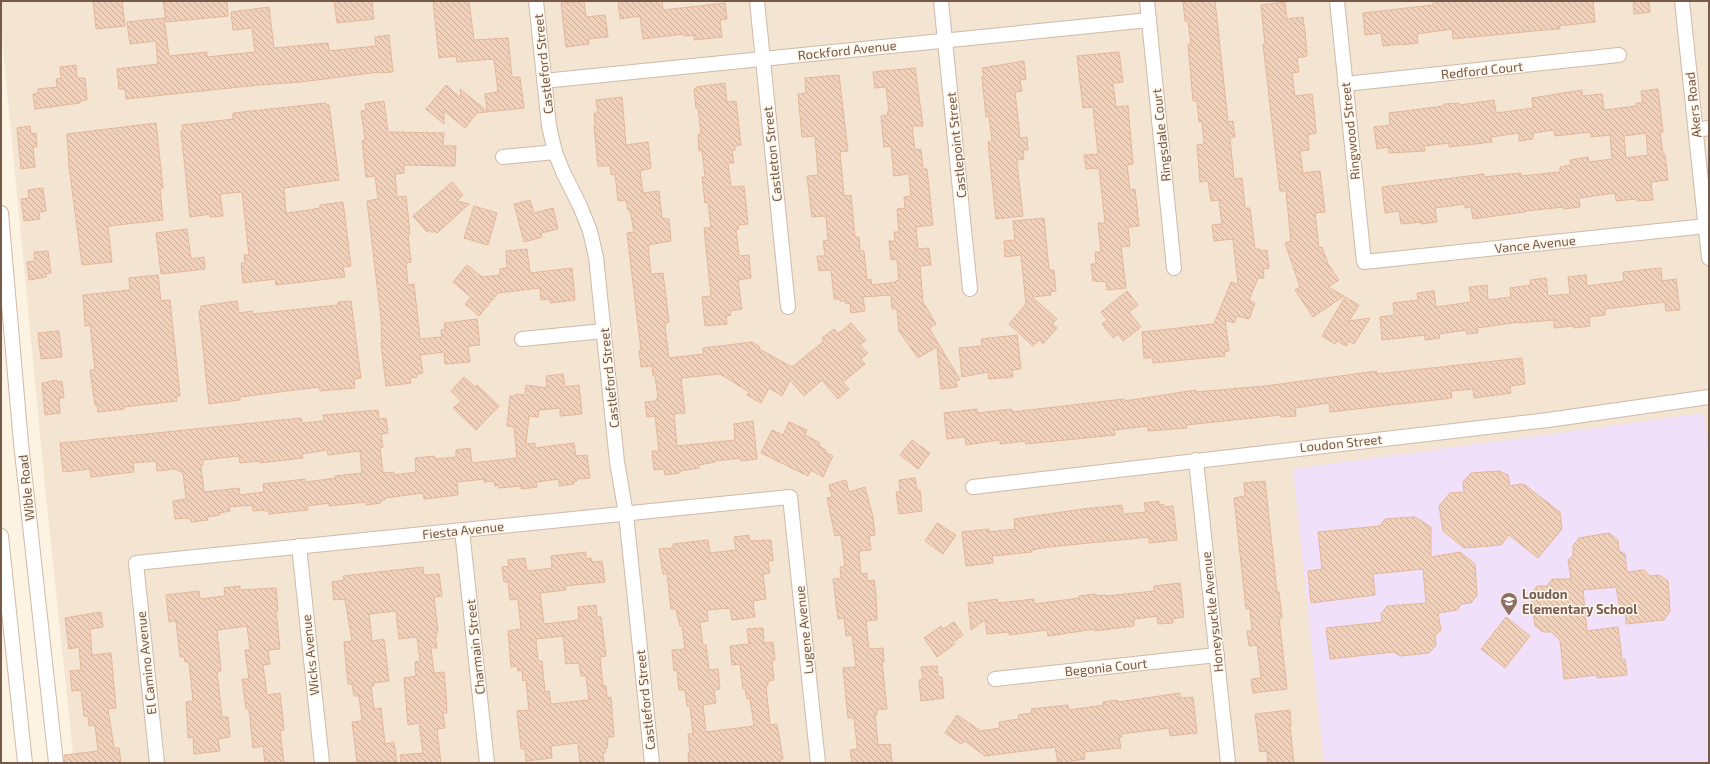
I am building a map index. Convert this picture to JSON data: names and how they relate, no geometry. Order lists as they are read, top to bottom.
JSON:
{
  "streets": {
    "street": [
      "Rockford Avenue",
      "Castleford Street",
      "Redford Court",
      "Akers Road",
      "Ringwood Street",
      "Ringsdale Court",
      "Castlepoint Street",
      "Castleton Street",
      "Vance Avenue",
      "Loudon Street",
      "Wible Road",
      "Fiesta Avenue",
      "Honeysuckle Avenue",
      "Lugene Avenue",
      "Charmain Street",
      "Wicks Avenue",
      "El Camino Avenue",
      "Begonia Court"
    ]
  },
  "crossings": [
    ["Rockford Avenue", "Castleford Street"],
    ["Rockford Avenue", "Ringsdale Court"],
    ["Rockford Avenue", "Castlepoint Street"],
    ["Rockford Avenue", "Castleton Street"],
    ["Castleford Street", "Fiesta Avenue"],
    ["Redford Court", "Ringwood Street"],
    ["Akers Road", "Vance Avenue"],
    ["Ringwood Street", "Vance Avenue"],
    ["Loudon Street", "Honeysuckle Avenue"],
    ["Fiesta Avenue", "Lugene Avenue"],
    ["Fiesta Avenue", "Charmain Street"],
    ["Fiesta Avenue", "Wicks Avenue"],
    ["Fiesta Avenue", "El Camino Avenue"],
    ["Honeysuckle Avenue", "Begonia Court"]
  ],
  "places": {
    "school or university": ["Loudon Elementary School"]
  }
}
